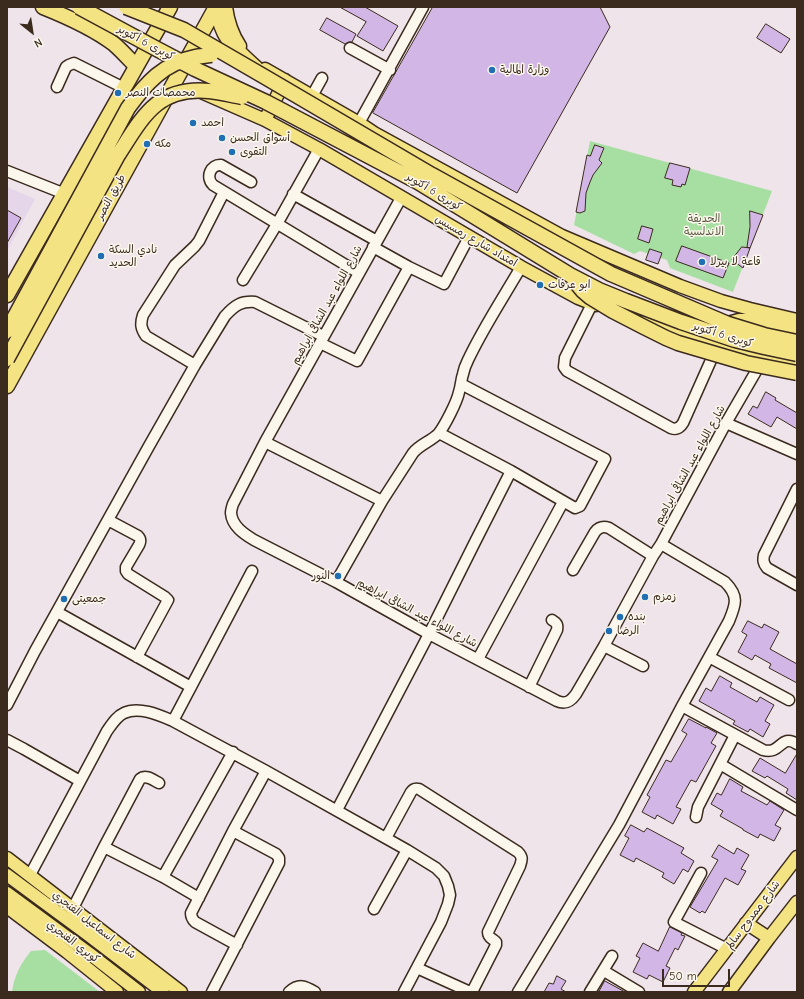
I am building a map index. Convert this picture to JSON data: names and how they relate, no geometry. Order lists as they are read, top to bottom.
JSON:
{
  "streets": {
    "highway": ["كوبرى 6 أكتوبر", "طريق النصر"],
    "main road": [
      "امتداد شارع رمسيس",
      "شارع ممدوح سالم",
      "شارع اسماعيل الفنجري",
      "كوبري الفنجري"
    ],
    "street": ["شارع اللواء عبد الشافى ابراهيم"]
  },
  "crossings": [
    ["طريق النصر", "امتداد شارع رمسيس"],
    ["امتداد شارع رمسيس", "شارع اللواء عبد الشافى ابراهيم"]
  ],
  "parks": ["الحديقة الاندلسية"],
  "places": [
    "وزارة المالية",
    "محمصات النصر",
    "احمد",
    "أسواق الحسن",
    "مكه",
    "التقوى",
    "نادي السكة الحديد",
    "قاعة لا بيرلا",
    "ابو عرفات",
    "النور",
    "زمزم",
    "جمعيتى",
    "بنده",
    "الرضا"
  ],
  "scale_bar": "50 m",
  "north": "bottom right"
}
